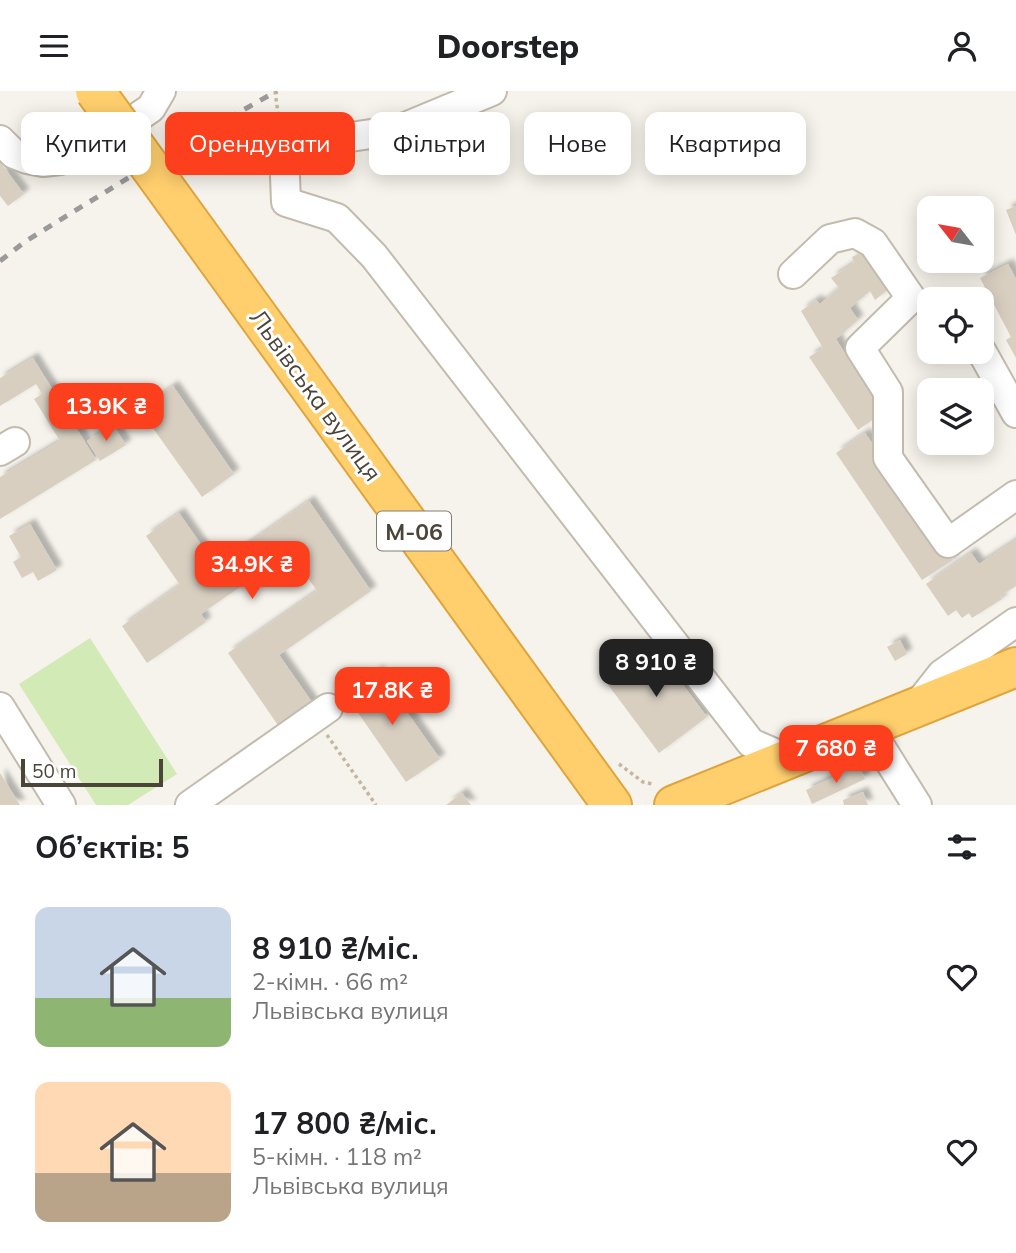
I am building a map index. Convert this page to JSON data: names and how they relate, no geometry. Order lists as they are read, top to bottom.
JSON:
{
  "streets": {
    "highway": ["Львівська вулиця", "М-06"]
  },
  "scale_bar": "50 m",
  "north": "top left",
  "page": {
    "header": "Doorstep",
    "chip": [
      "Купити",
      "Орендувати",
      "Фільтри",
      "Нове",
      "Квартира"
    ],
    "price": [
      "13.9K ₴",
      "34.9K ₴",
      "8 910 ₴",
      "17.8K ₴",
      "7 680 ₴"
    ],
    "scale": "50 m",
    "heading": "Об’єктів: 5",
    "list": [
      {
        "name": "8 910 ₴/міс.",
        "note": "2-кімн. · 66 m² · Львівська вулиця"
      },
      {
        "name": "17 800 ₴/міс.",
        "note": "5-кімн. · 118 m² · Львівська вулиця"
      }
    ]
  }
}
